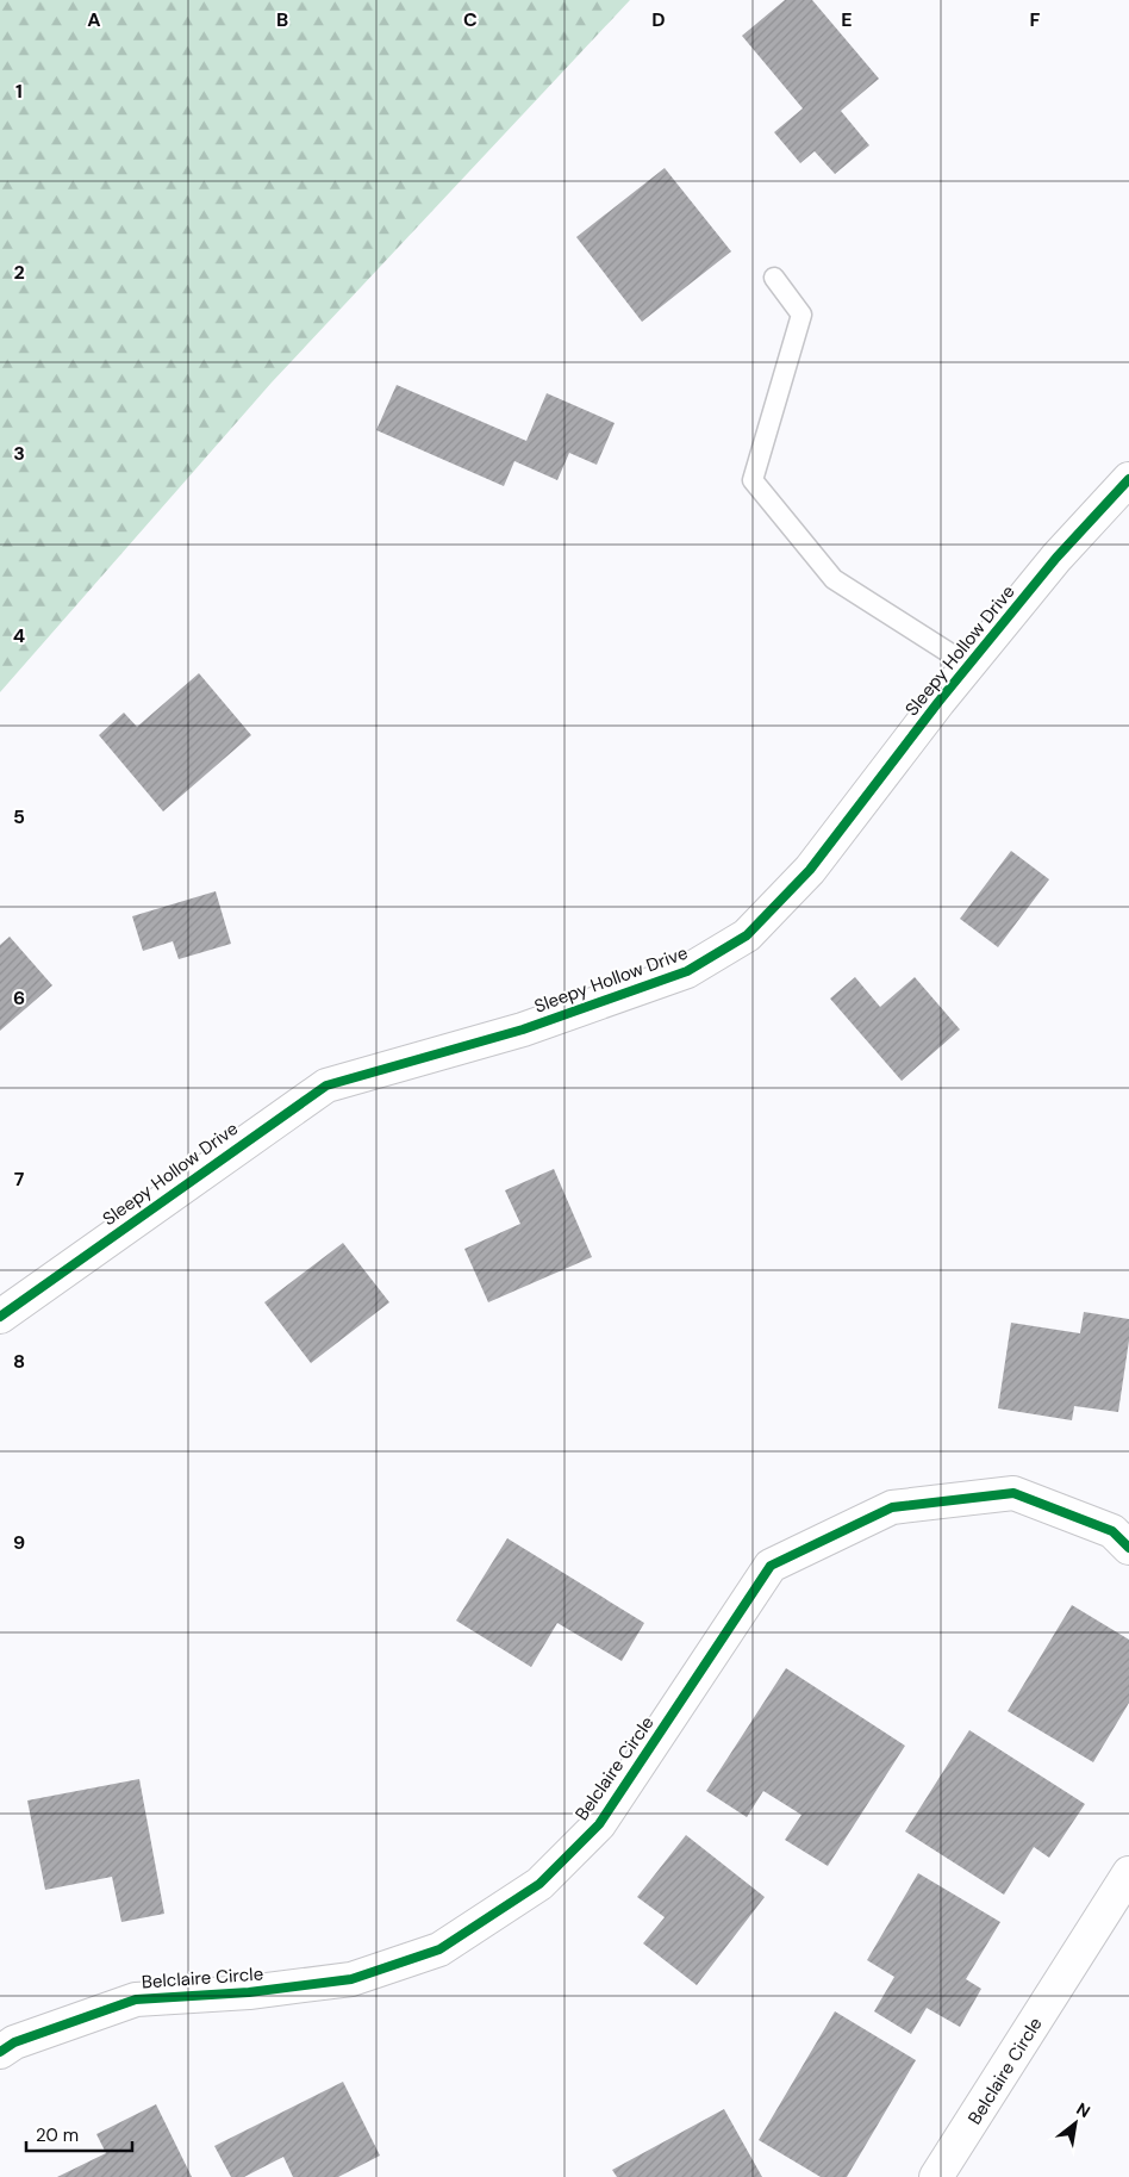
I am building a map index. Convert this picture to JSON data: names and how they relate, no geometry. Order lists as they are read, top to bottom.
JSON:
{
  "streets": {
    "street": ["Sleepy Hollow Drive", "Belclaire Circle"]
  },
  "scale_bar": "20 m",
  "north": "top right",
  "grid": {
    "columns": [
      "A",
      "B",
      "C",
      "D",
      "E",
      "F"
    ],
    "rows": [
      "1",
      "2",
      "3",
      "4",
      "5",
      "6",
      "7",
      "8",
      "9"
    ]
  }
}
